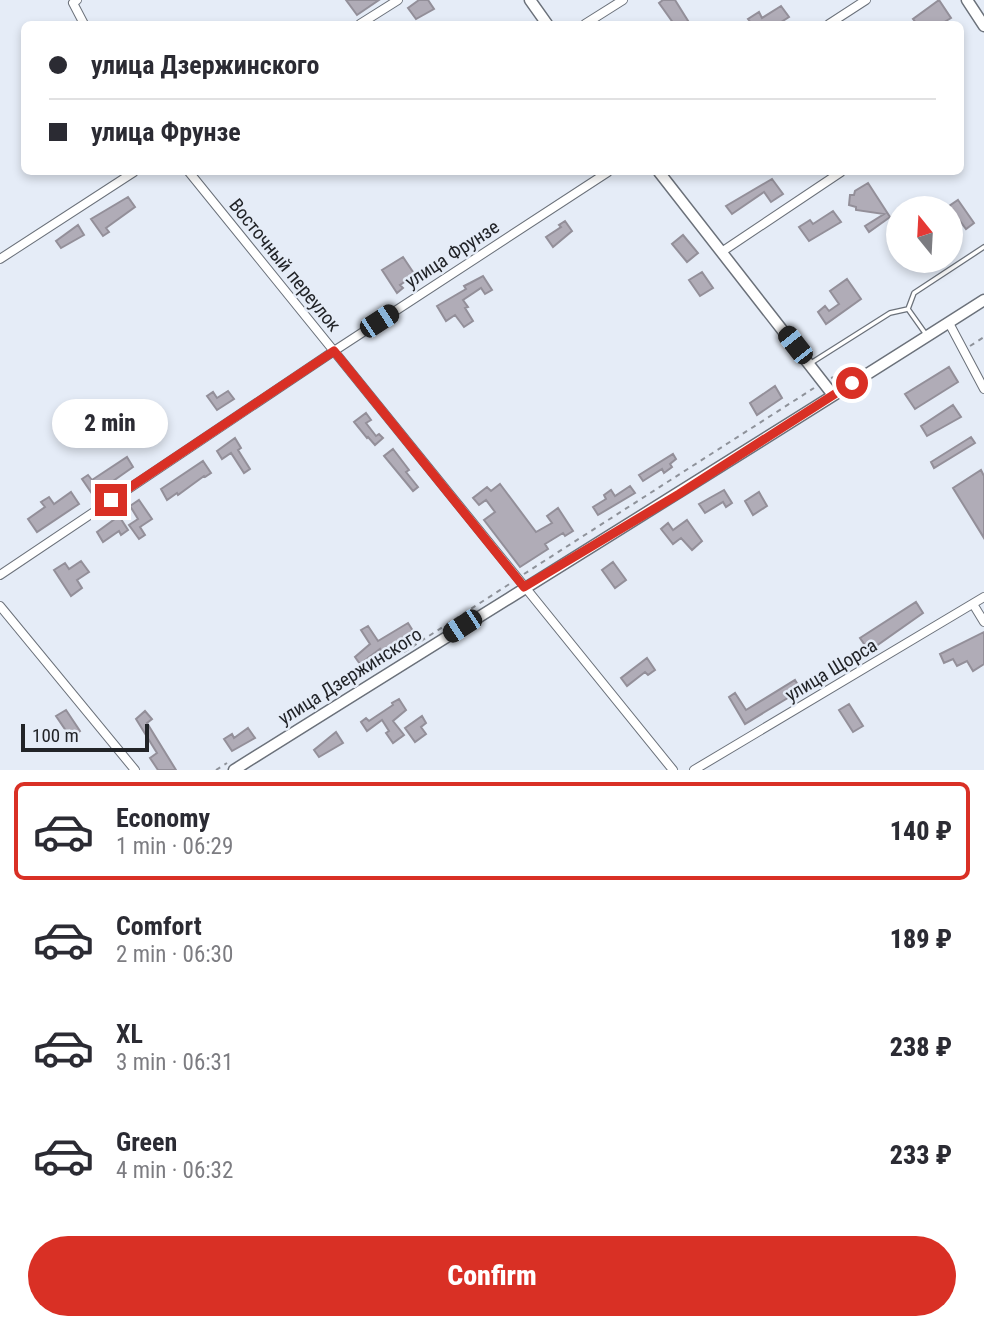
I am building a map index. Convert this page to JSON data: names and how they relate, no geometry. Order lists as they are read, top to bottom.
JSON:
{
  "streets": {
    "street": [
      "улица Фрунзе",
      "Восточный переулок",
      "улица Щорса",
      "улица Дзержинского"
    ]
  },
  "crossings": [
    ["улица Фрунзе", "Восточный переулок"],
    ["Восточный переулок", "улица Дзержинского"]
  ],
  "scale_bar": "100 m",
  "north": "top",
  "page": {
    "banner": ["улица Дзержинского", "улица Фрунзе"],
    "bubble": "2 min",
    "scale": "100 m",
    "list": [
      {
        "name": "Economy",
        "note": "1 min · 06:29",
        "value": "140 ₽"
      },
      {
        "name": "Comfort",
        "note": "2 min · 06:30",
        "value": "189 ₽"
      },
      {
        "name": "XL",
        "note": "3 min · 06:31",
        "value": "238 ₽"
      },
      {
        "name": "Green",
        "note": "4 min · 06:32",
        "value": "233 ₽"
      }
    ],
    "buttons": "Confirm"
  }
}
